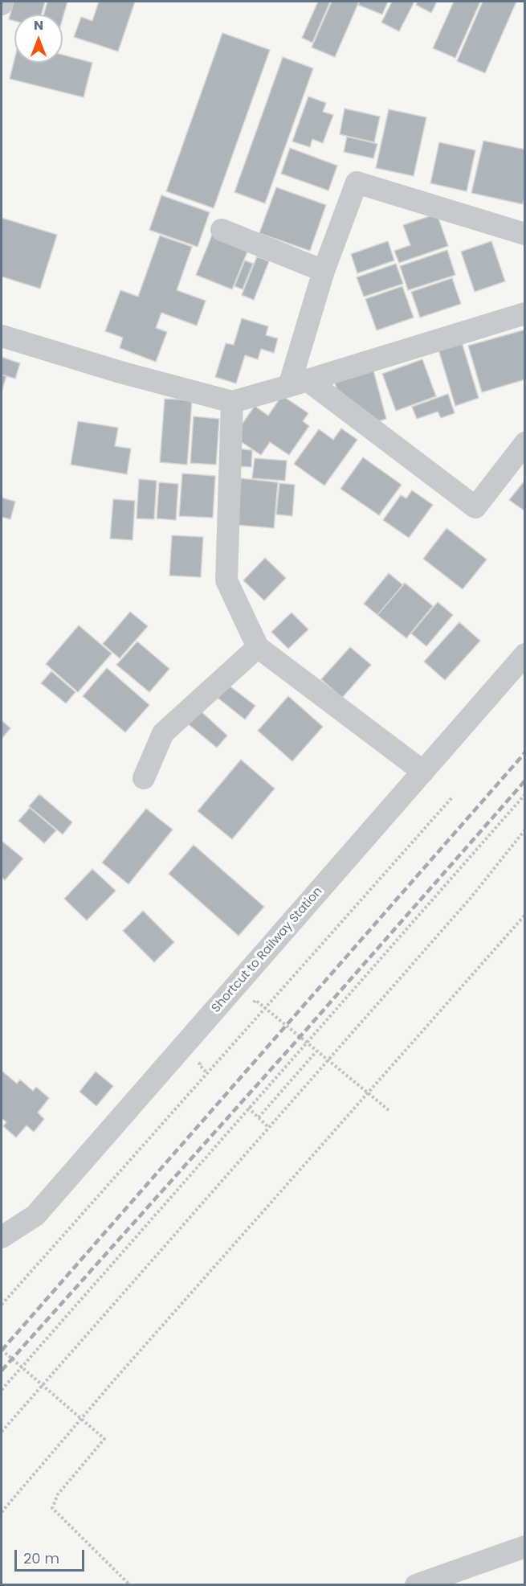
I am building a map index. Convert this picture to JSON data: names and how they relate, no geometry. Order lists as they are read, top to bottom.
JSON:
{
  "streets": {
    "street": ["Shortcut to Railway Station"]
  },
  "scale_bar": "20 m",
  "north": "top"
}
